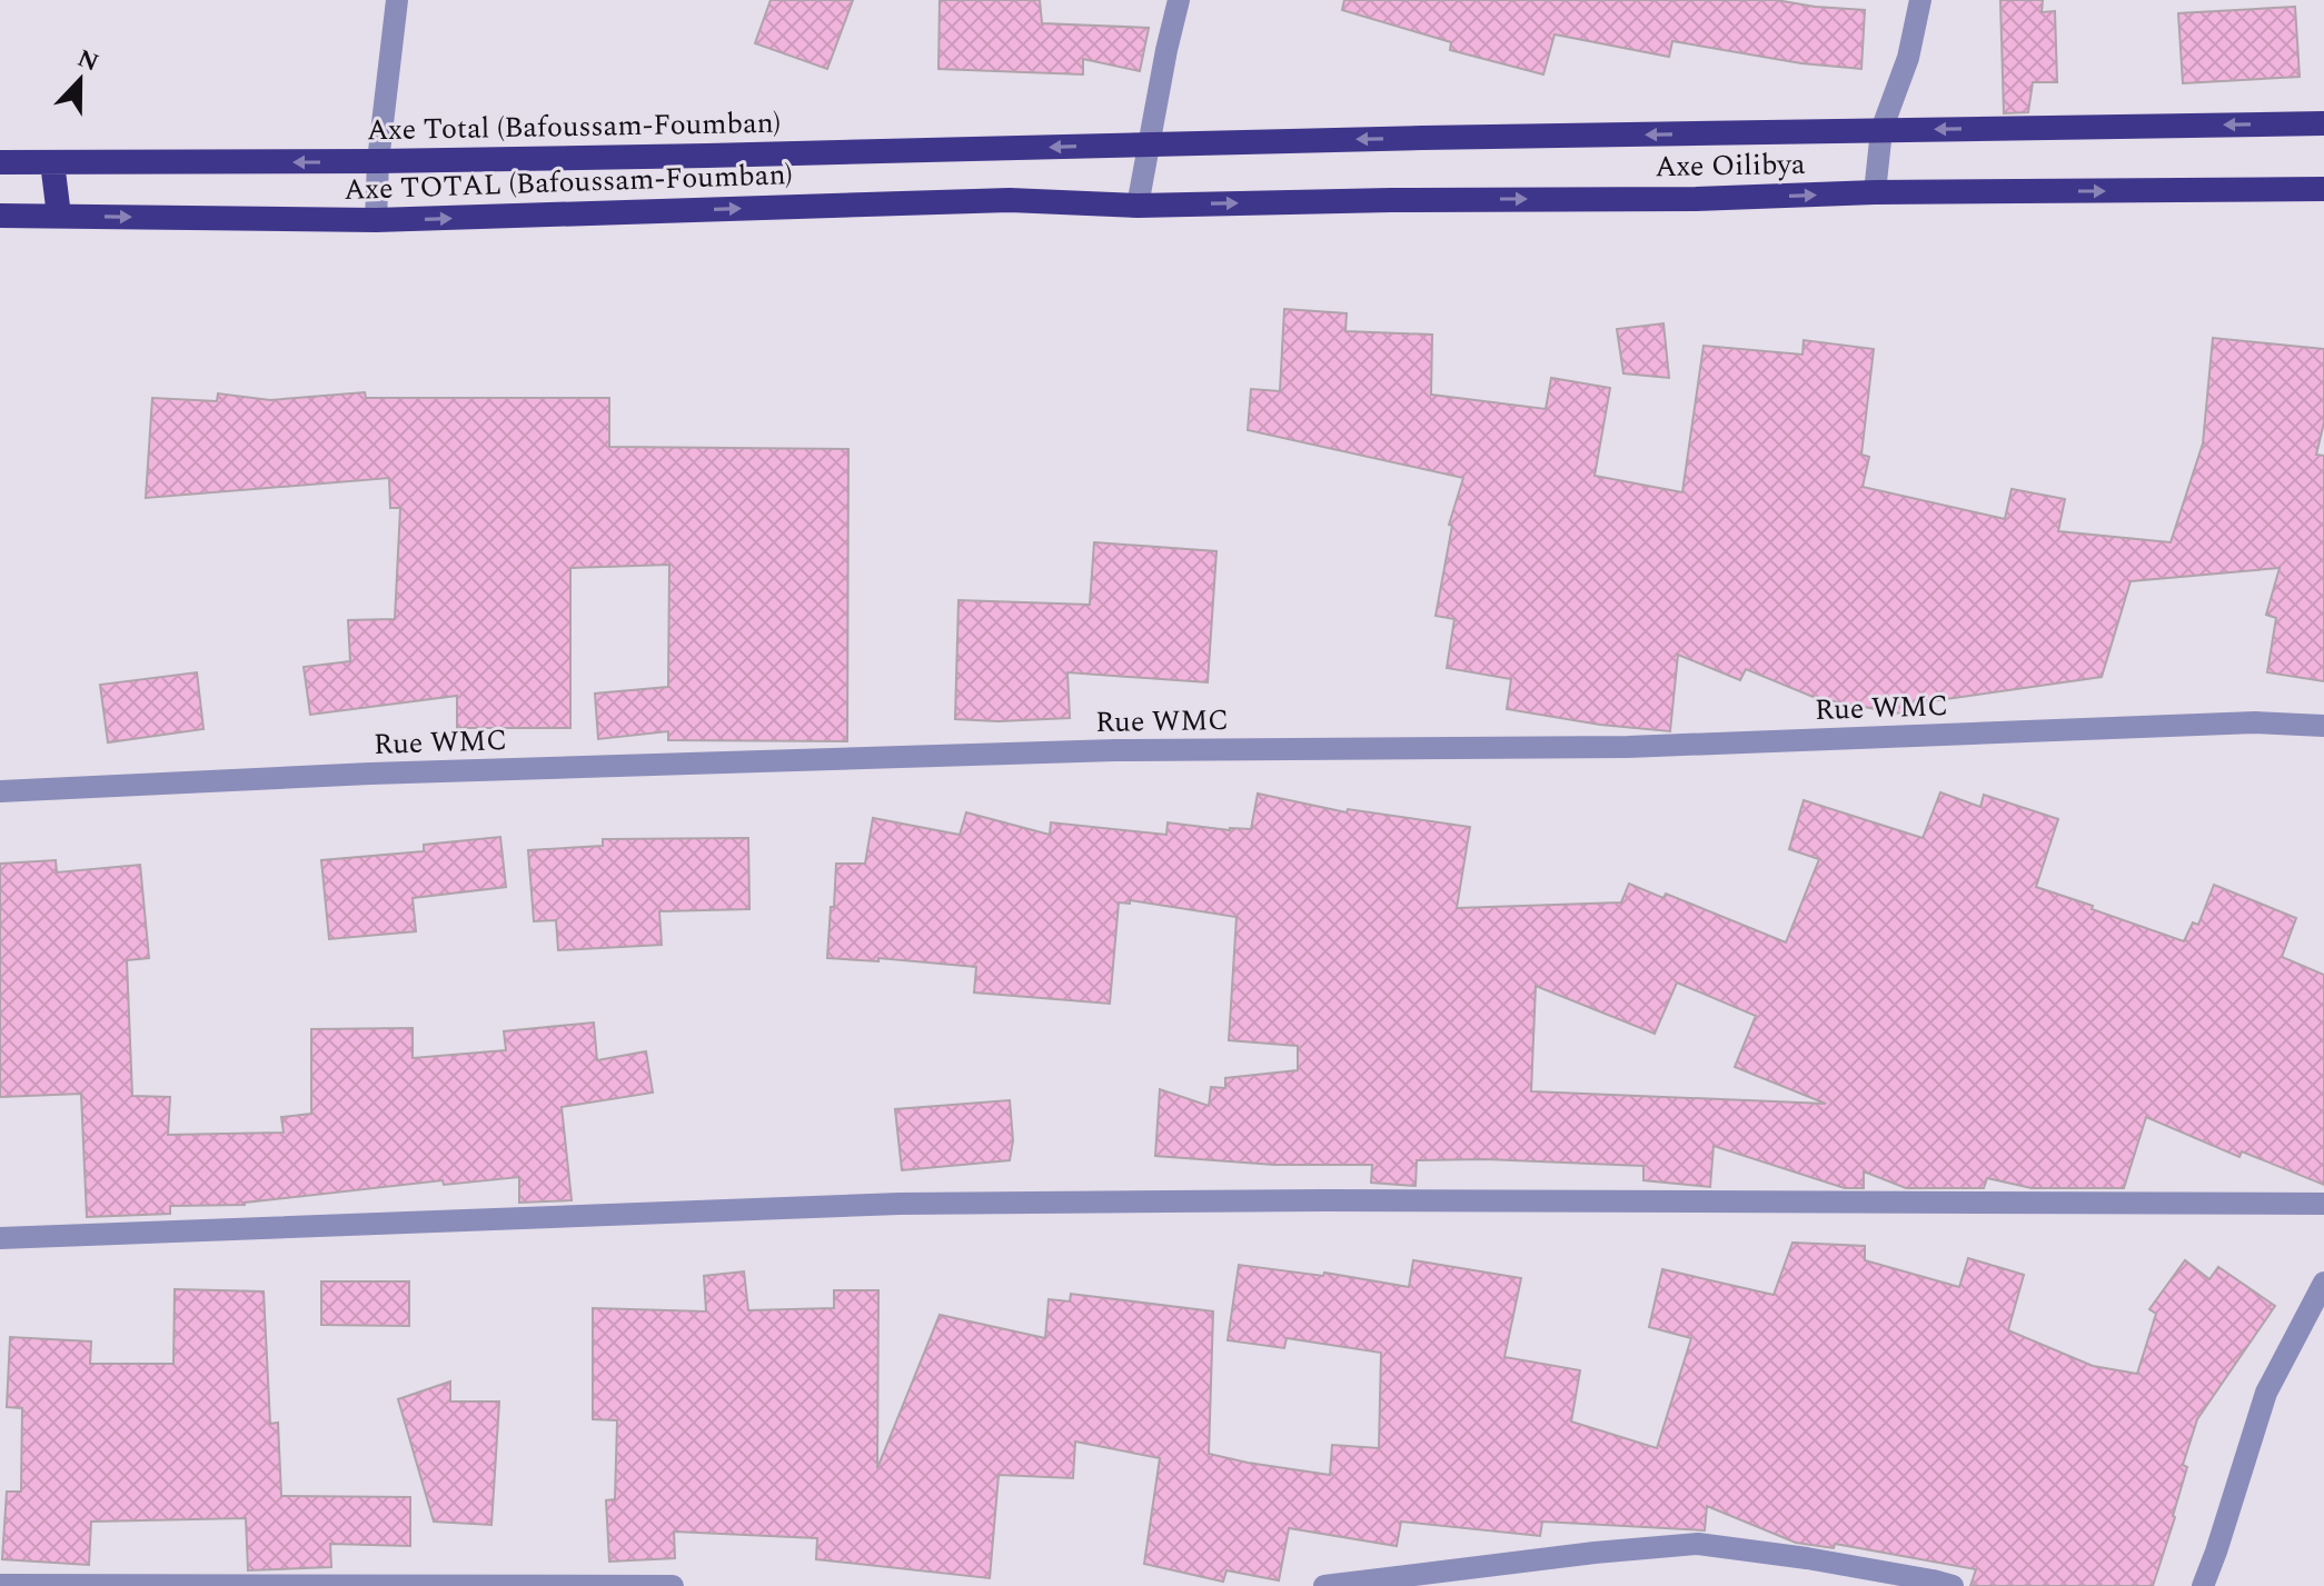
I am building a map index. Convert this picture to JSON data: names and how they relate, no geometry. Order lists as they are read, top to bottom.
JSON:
{
  "streets": {
    "highway": ["Axe Total (Bafoussam-Foumban)", "Axe Oilibya", "Axe TOTAL (Bafoussam-Foumban)"],
    "street": ["Rue WMC"]
  },
  "crossings": [
    ["Axe Total (Bafoussam-Foumban)", "Axe Oilibya"],
    ["Axe Oilibya", "Axe TOTAL (Bafoussam-Foumban)"]
  ],
  "one_way": ["Axe Total (Bafoussam-Foumban)", "Axe TOTAL (Bafoussam-Foumban)"],
  "north": "top"
}
